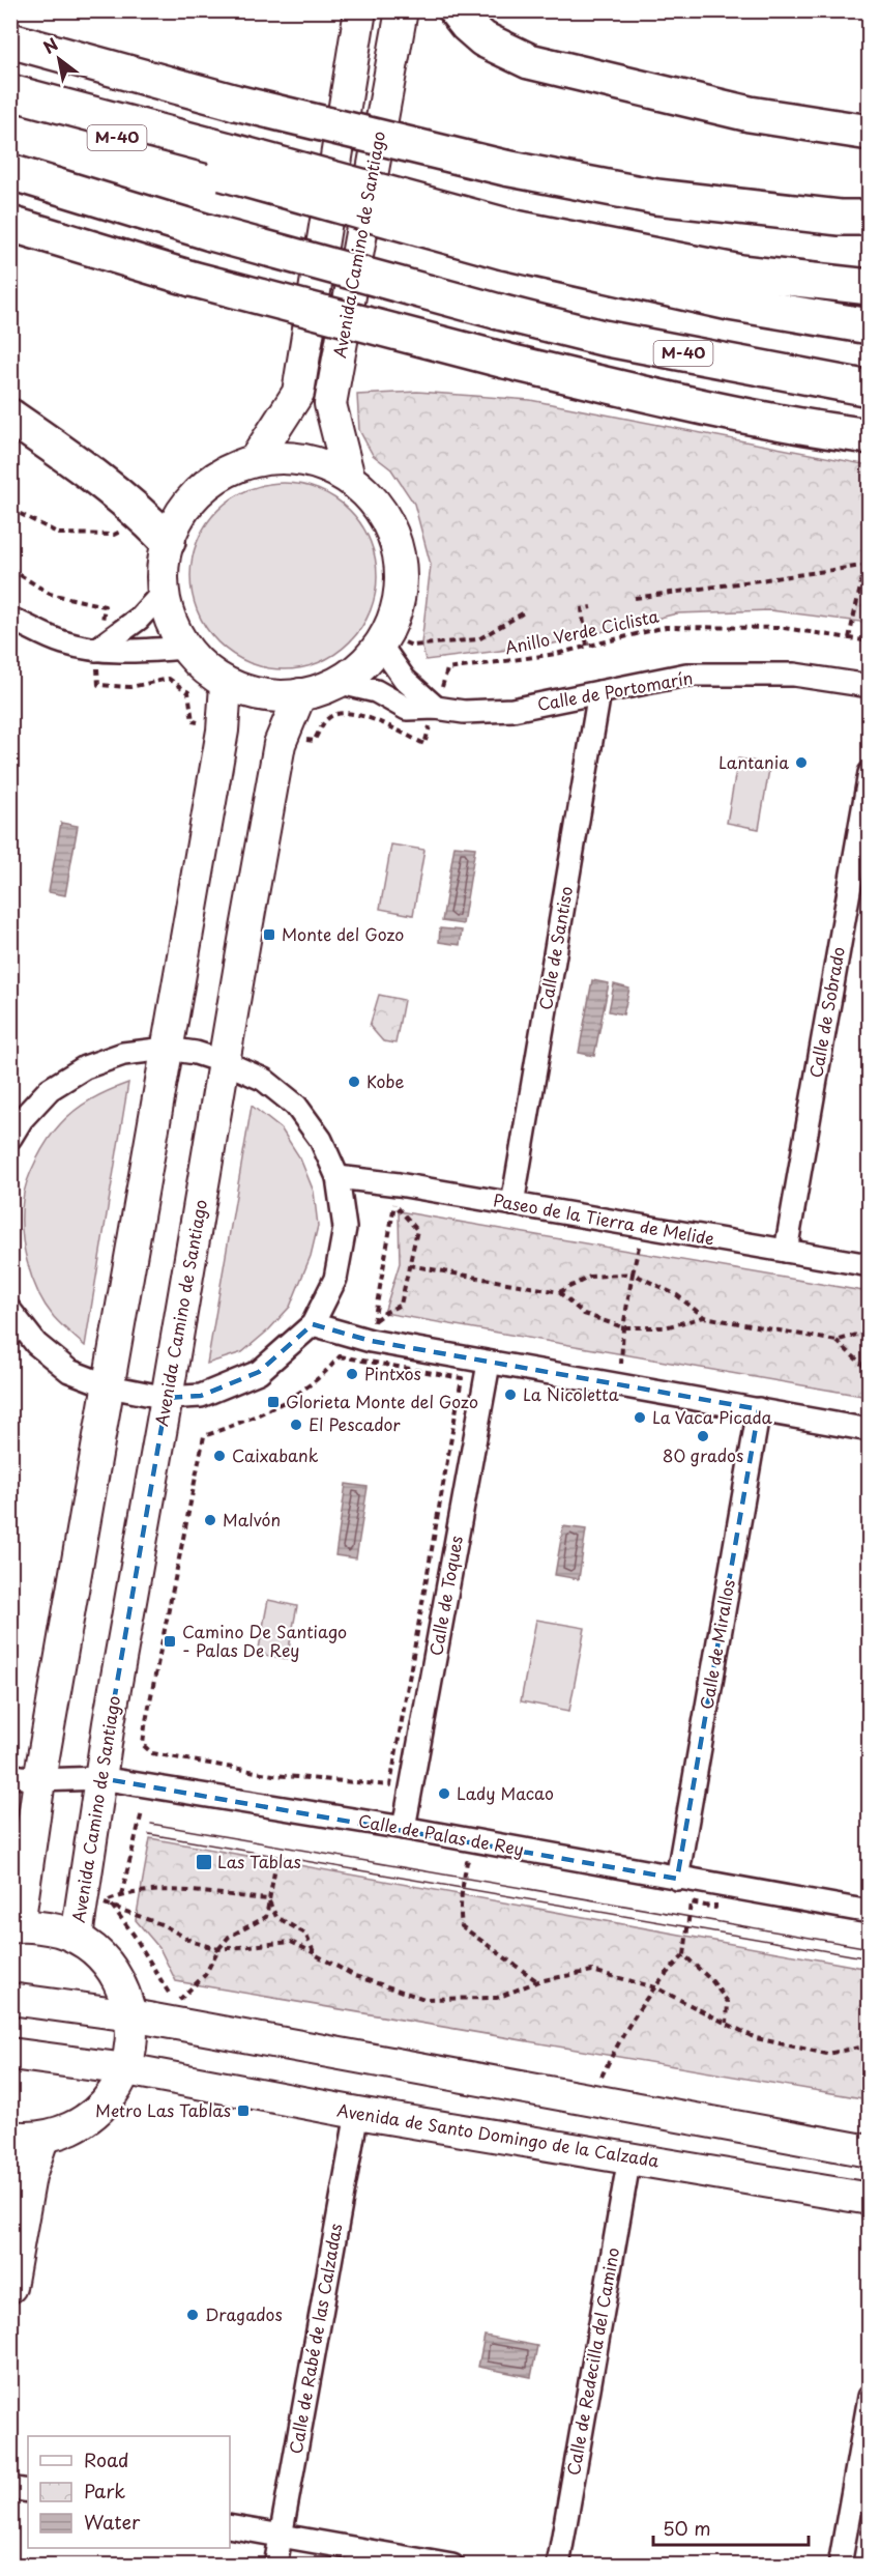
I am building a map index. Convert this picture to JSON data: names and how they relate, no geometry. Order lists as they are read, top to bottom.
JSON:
{
  "streets": {
    "highway": ["M-40"],
    "street": [
      "Avenida Camino de Santiago",
      "Calle de Portomarín",
      "Calle de Santiso",
      "Calle de Sobrado",
      "Paseo de la Tierra de Melide",
      "Calle de Toques",
      "Calle de Mirallos",
      "Calle de Palas de Rey",
      "Avenida de Santo Domingo de la Calzada",
      "Calle de Rabé de las Calzadas",
      "Calle de Redecilla del Camino"
    ],
    "path": ["Anillo Verde Ciclista"]
  },
  "crossings": [
    ["Avenida Camino de Santiago", "Calle de Palas de Rey"],
    ["Calle de Portomarín", "Calle de Santiso"],
    ["Calle de Santiso", "Paseo de la Tierra de Melide"],
    ["Calle de Sobrado", "Paseo de la Tierra de Melide"],
    ["Calle de Toques", "Calle de Palas de Rey"],
    ["Calle de Mirallos", "Calle de Palas de Rey"],
    ["Avenida de Santo Domingo de la Calzada", "Calle de Rabé de las Calzadas"],
    ["Avenida de Santo Domingo de la Calzada", "Calle de Redecilla del Camino"]
  ],
  "places": {
    "other": [
      "Lantania",
      "Kobe",
      "Pintxos",
      "La Nicoletta",
      "La Vaca Picada",
      "El Pescador",
      "80 grados",
      "Caixabank",
      "Malvón",
      "Lady Macao",
      "Dragados"
    ],
    "transit": [
      "Monte del Gozo",
      "Glorieta Monte del Gozo",
      "Camino De Santiago - Palas De Rey",
      "Las Tablas",
      "Metro Las Tablas"
    ]
  },
  "legend": ["Road", "Park", "Water"],
  "scale_bar": "50 m",
  "north": "top left"
}
